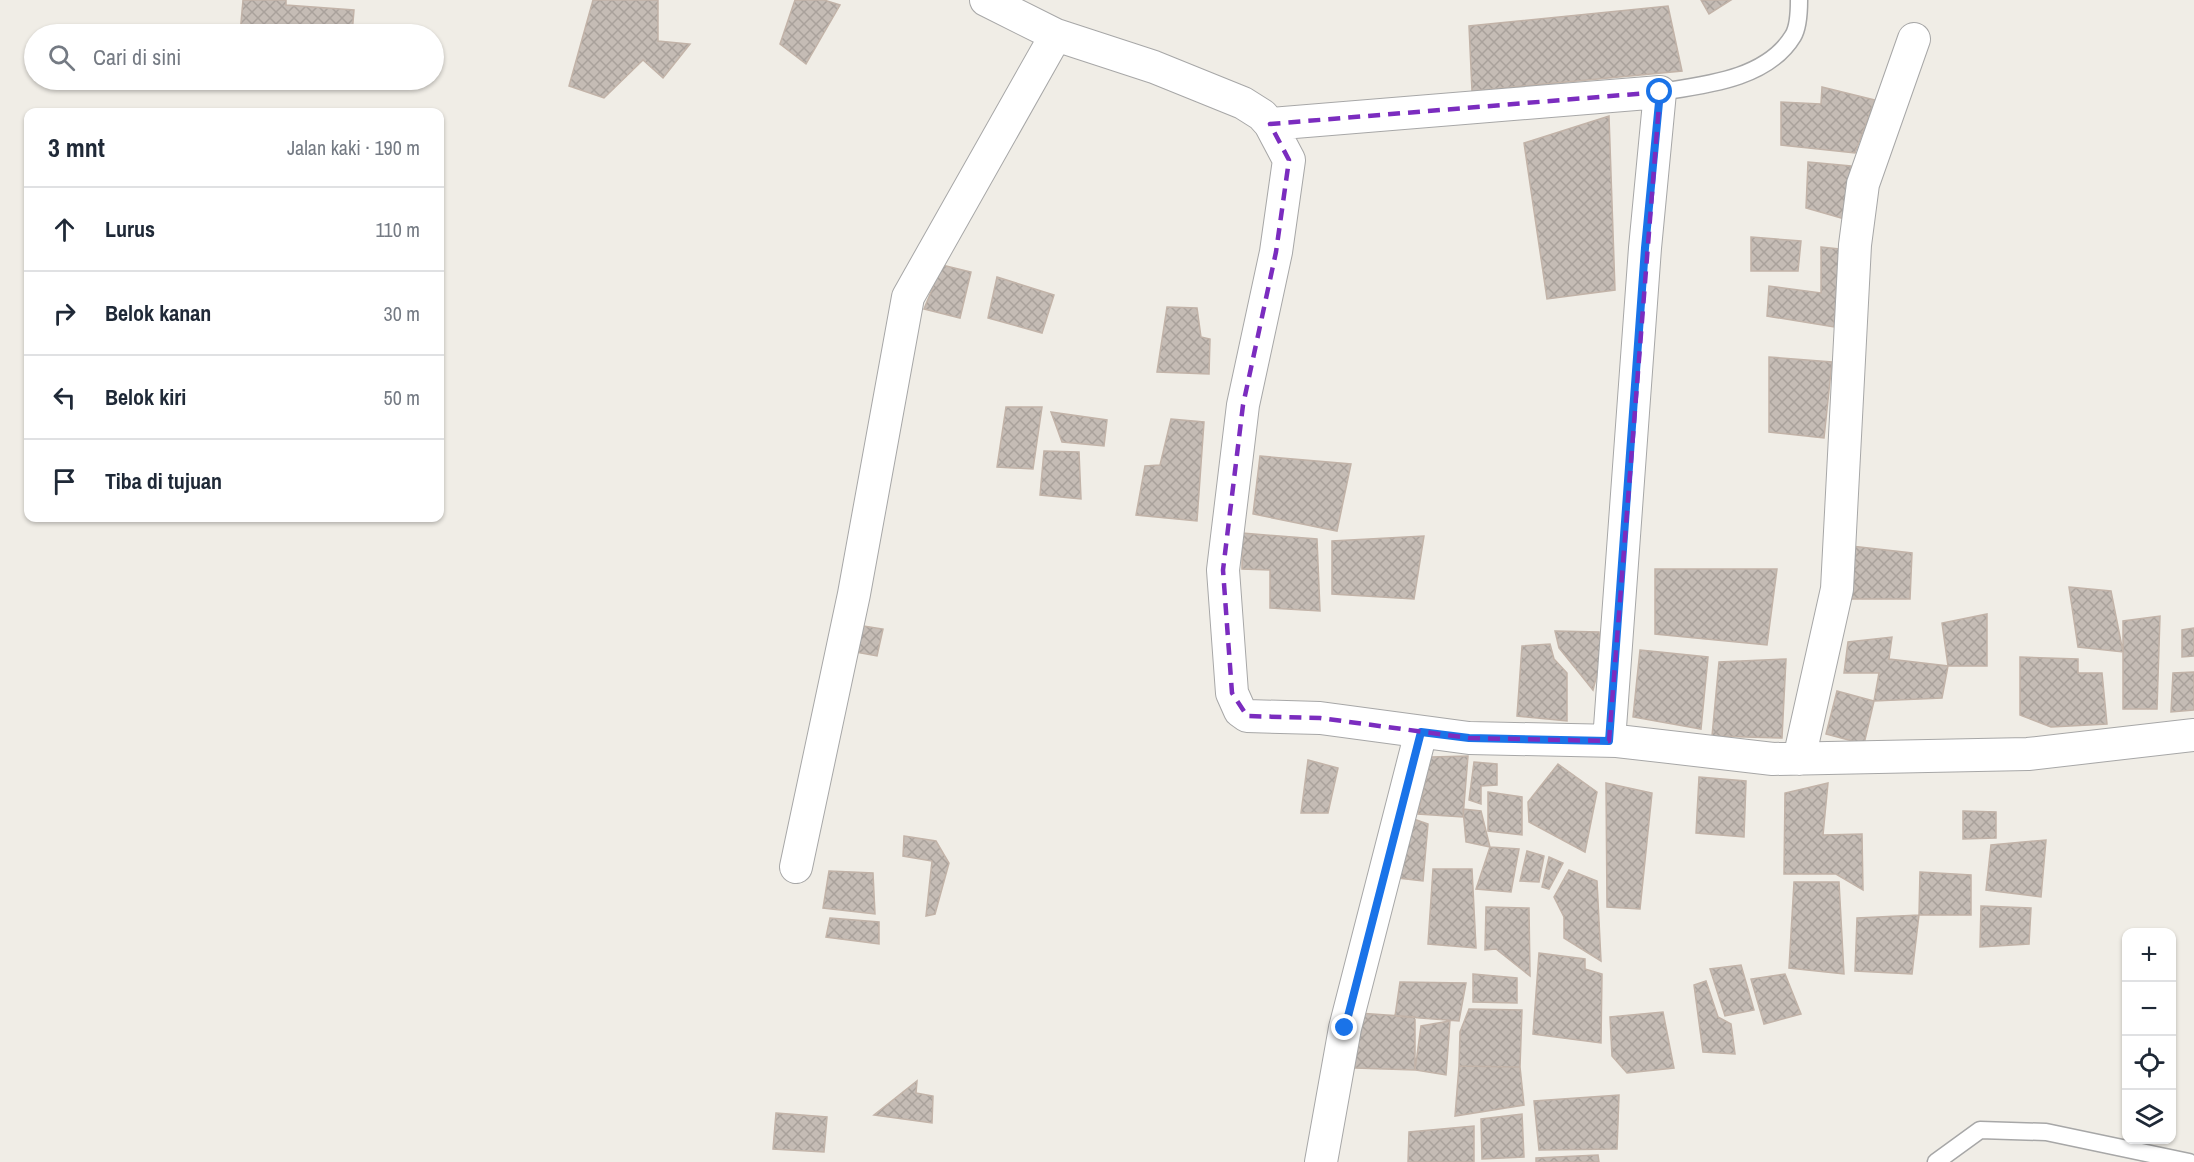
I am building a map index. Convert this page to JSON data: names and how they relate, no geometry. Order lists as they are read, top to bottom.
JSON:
{
  "page": {
    "search": "Cari di sini",
    "heading": ["3 mnt", "Jalan kaki · 190 m"],
    "list": [
      ["Lurus", "110 m"],
      ["Belok kanan", "30 m"],
      ["Belok kiri", "50 m"],
      "Tiba di tujuan"
    ],
    "map_buttons": ["+", "−"]
  }
}
